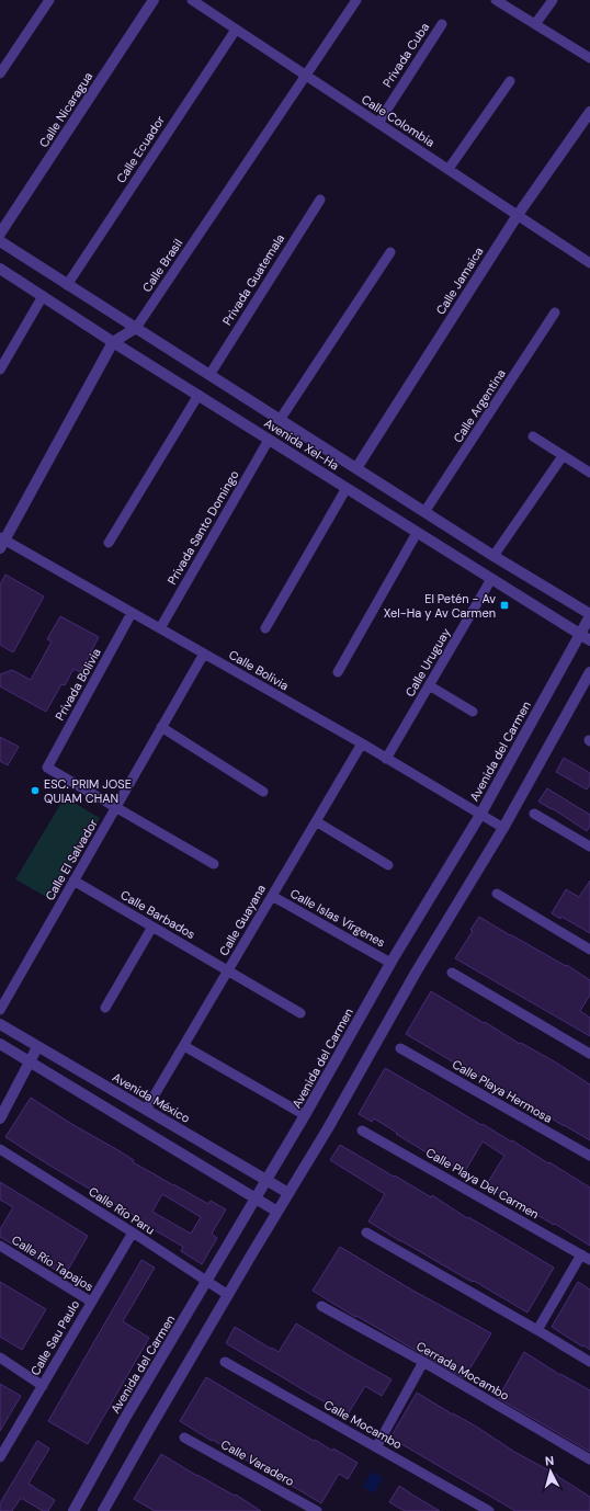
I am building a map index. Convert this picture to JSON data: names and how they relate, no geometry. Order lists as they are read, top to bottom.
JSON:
{
  "streets": {
    "street": [
      "Privada Cuba",
      "Calle Nicaragua",
      "Calle Colombia",
      "Calle Ecuador",
      "Calle Brasil",
      "Privada Guatemala",
      "Calle Jamaica",
      "Calle Argentina",
      "Avenida Xel-Ha",
      "Privada Santo Domingo",
      "Calle Uruguay",
      "Calle Bolivia",
      "Privada Bolivia",
      "Avenida del Carmen",
      "Calle El Salvador",
      "Calle Barbados",
      "Calle Islas Vírgenes",
      "Calle Guayana",
      "Calle Playa Hermosa",
      "Avenida México",
      "Calle Playa Del Carmen",
      "Calle Río Paru",
      "Calle Río Tapajos",
      "Calle Sau Paulo",
      "Cerrada Mocambo",
      "Calle Mocambo",
      "Calle Varadero"
    ]
  },
  "crossings": [
    ["Privada Cuba", "Calle Colombia"],
    ["Calle Colombia", "Calle Ecuador"],
    ["Calle Colombia", "Calle Brasil"],
    ["Calle Colombia", "Calle Jamaica"],
    ["Calle Ecuador", "Avenida Xel-Ha"],
    ["Calle Brasil", "Avenida Xel-Ha"],
    ["Calle Brasil", "Calle Bolivia"],
    ["Privada Guatemala", "Avenida Xel-Ha"],
    ["Calle Jamaica", "Avenida Xel-Ha"],
    ["Calle Argentina", "Avenida Xel-Ha"],
    ["Avenida Xel-Ha", "Privada Santo Domingo"],
    ["Avenida Xel-Ha", "Calle Uruguay"],
    ["Avenida Xel-Ha", "Avenida del Carmen"],
    ["Privada Santo Domingo", "Calle Bolivia"],
    ["Calle Uruguay", "Calle Bolivia"],
    ["Calle Bolivia", "Privada Bolivia"],
    ["Calle Bolivia", "Avenida del Carmen"],
    ["Calle Bolivia", "Calle El Salvador"],
    ["Calle Bolivia", "Calle Guayana"],
    ["Privada Bolivia", "Calle El Salvador"],
    ["Avenida del Carmen", "Calle Islas Vírgenes"],
    ["Avenida del Carmen", "Avenida México"],
    ["Avenida del Carmen", "Calle Río Paru"],
    ["Calle El Salvador", "Calle Barbados"],
    ["Calle Barbados", "Calle Guayana"],
    ["Calle Islas Vírgenes", "Calle Guayana"],
    ["Calle Guayana", "Avenida México"],
    ["Calle Río Paru", "Calle Sau Paulo"],
    ["Calle Río Tapajos", "Calle Sau Paulo"]
  ],
  "places": {
    "transit": ["El Petén - Av Xel-Ha y Av Carmen"],
    "other": ["ESC. PRIM JOSE QUIAM CHAN"]
  },
  "north": "top"
}
